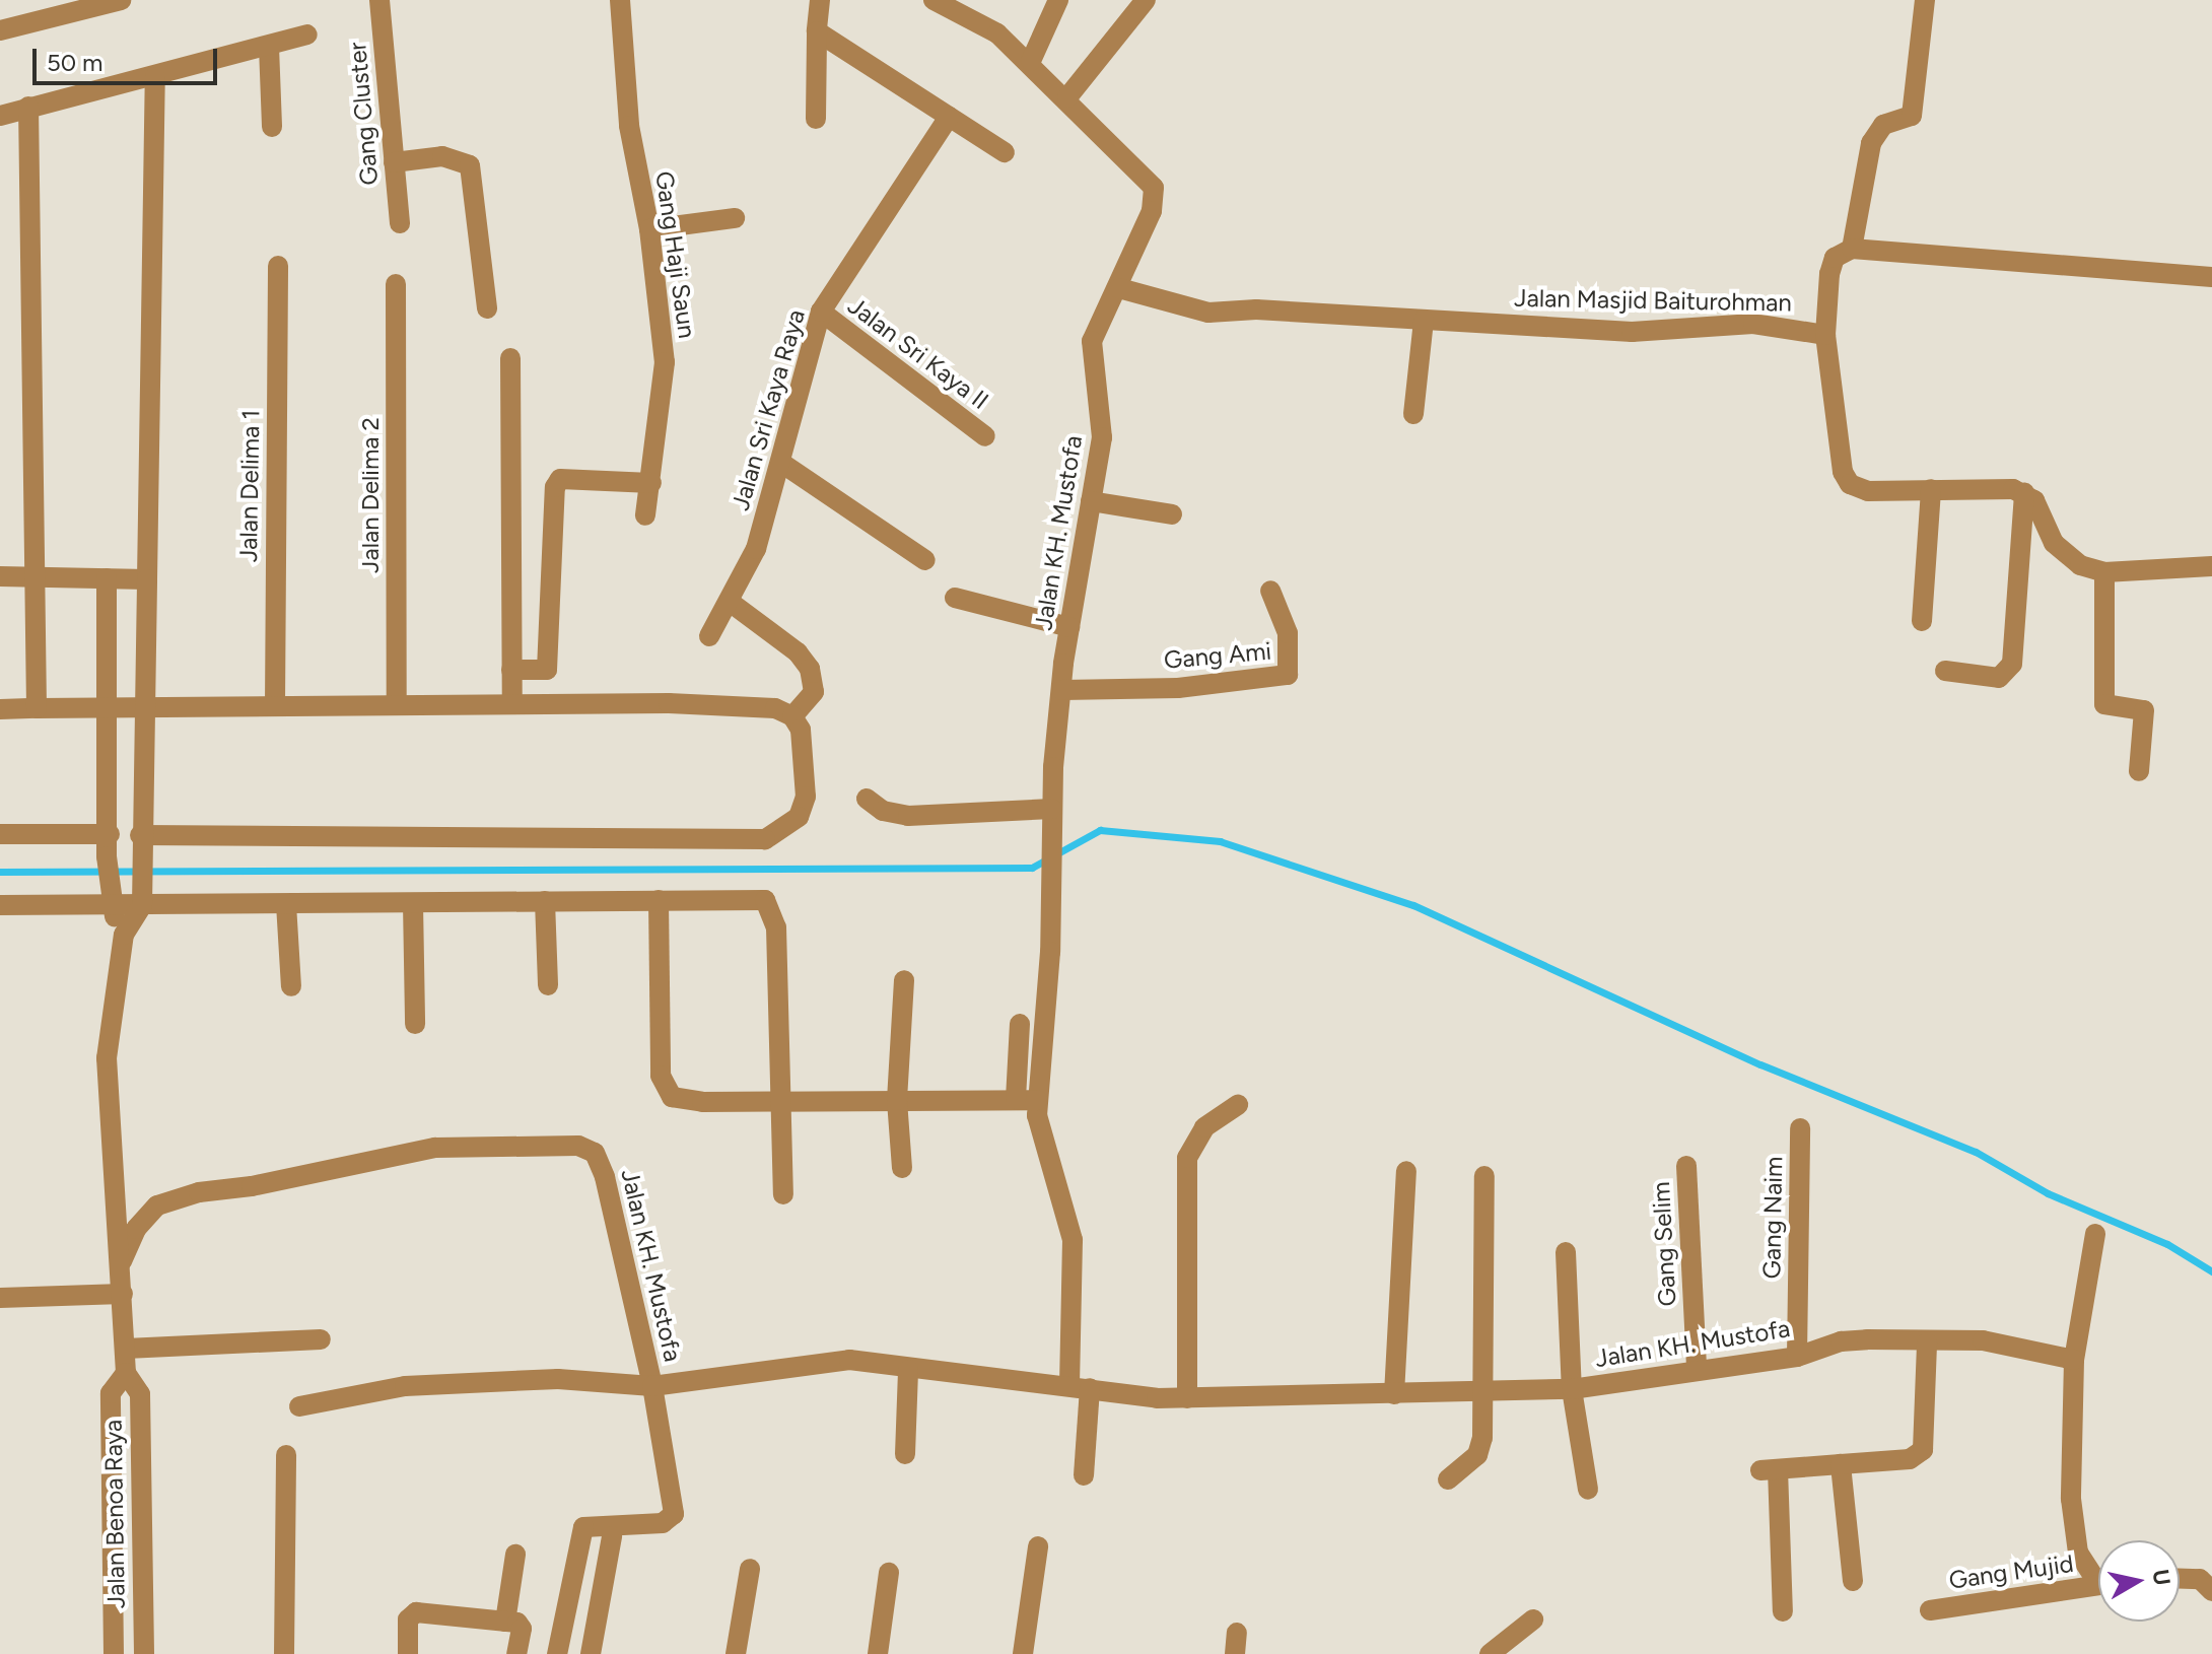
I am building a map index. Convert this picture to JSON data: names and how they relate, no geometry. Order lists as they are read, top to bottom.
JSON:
{
  "streets": {
    "street": [
      "Gang Cluster",
      "Gang Haji Saun",
      "Jalan Masjid Baiturohman",
      "Jalan Sri Kaya II",
      "Jalan Sri Kaya Raya",
      "Jalan Delima 1",
      "Jalan Delima 2",
      "Jalan KH. Mustofa",
      "Gang Ami",
      "Gang Naim",
      "Gang Selim",
      "Jalan Benoa Raya",
      "Gang Mujid"
    ]
  },
  "crossings": [
    ["Jalan Masjid Baiturohman", "Jalan KH. Mustofa"],
    ["Jalan Sri Kaya II", "Jalan Sri Kaya Raya"],
    ["Jalan KH. Mustofa", "Gang Ami"],
    ["Jalan KH. Mustofa", "Gang Naim"],
    ["Jalan KH. Mustofa", "Gang Selim"]
  ],
  "scale_bar": "50 m",
  "north": "right"
}
